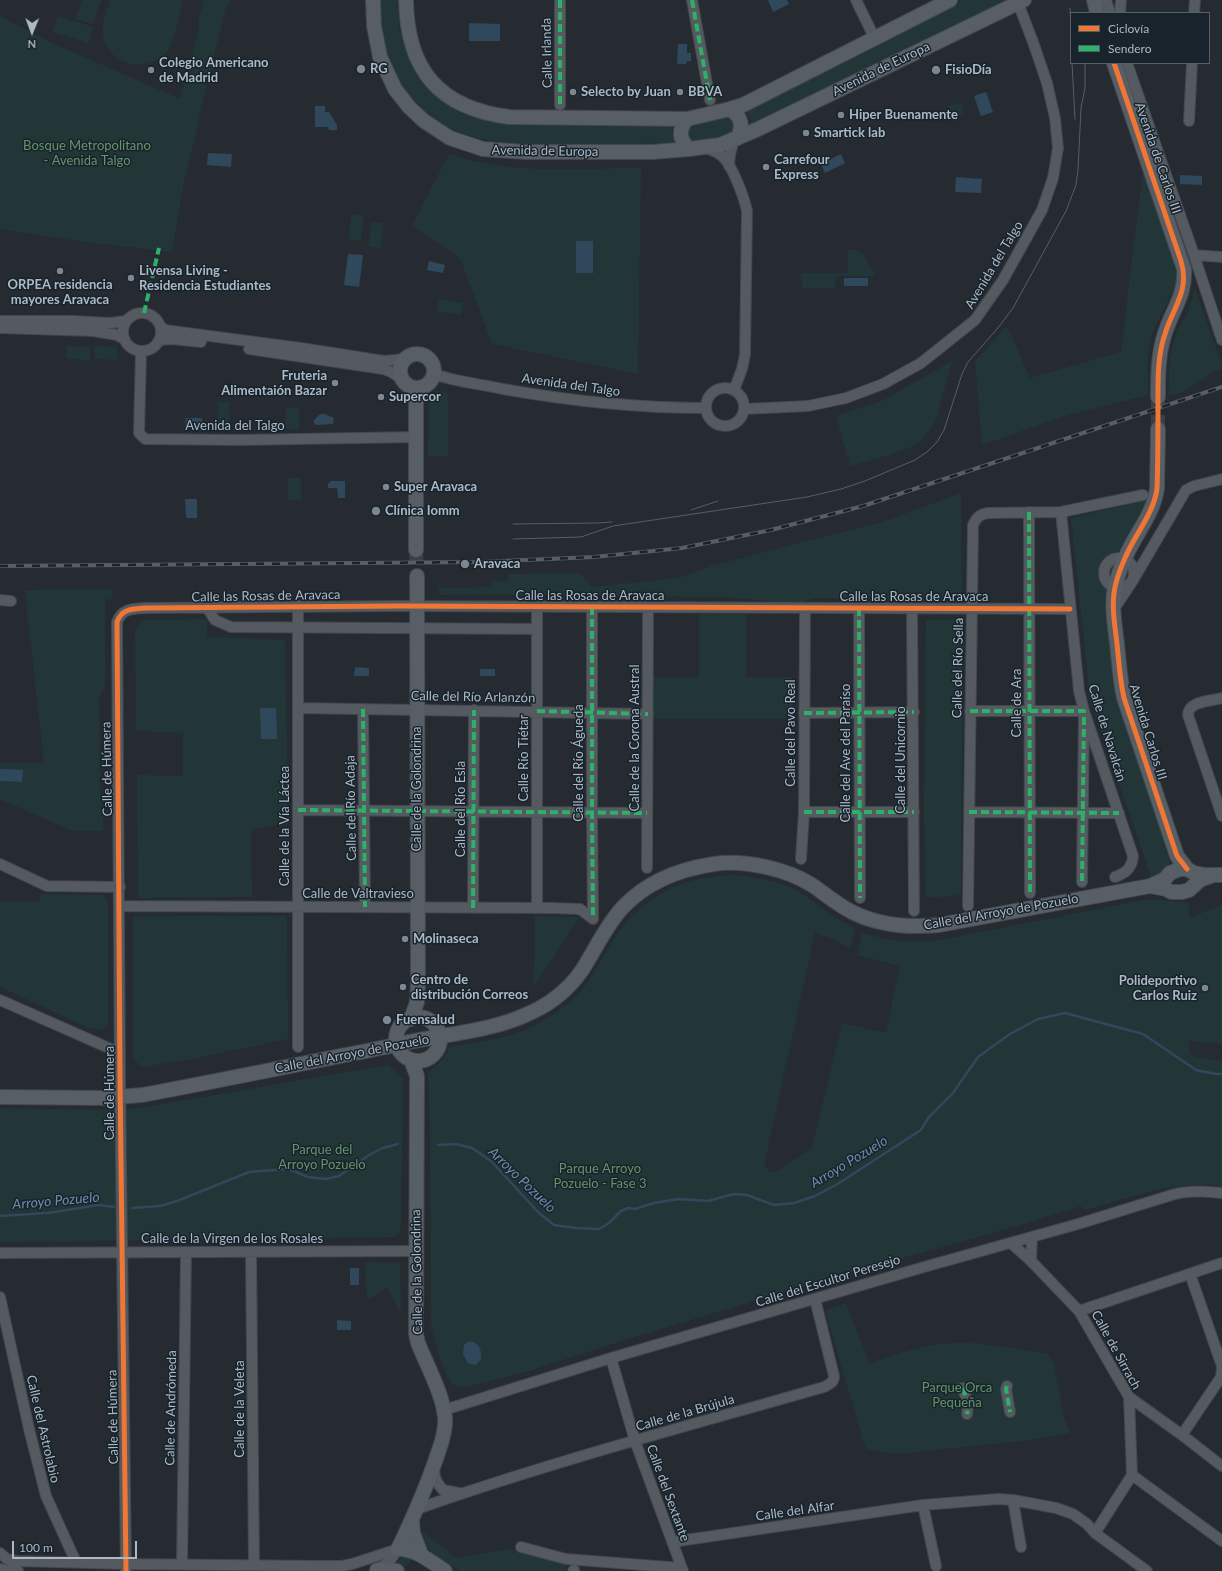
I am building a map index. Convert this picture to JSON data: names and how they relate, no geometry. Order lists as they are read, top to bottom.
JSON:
{
  "streets": {
    "street": [
      "Calle Irlanda",
      "Avenida de Europa",
      "Avenida de Carlos III",
      "Avenida del Talgo",
      "Calle las Rosas de Aravaca",
      "Calle del Río Sella",
      "Calle del Río Arlanzón",
      "Calle de Ara",
      "Avenida Carlos III",
      "Calle del Pavo Real",
      "Calle de Navalcán",
      "Calle de la Corona Austral",
      "Calle del Ave del Paraíso",
      "Calle Río Tiétar",
      "Calle del Unicornio",
      "Calle del Río Águeda",
      "Calle de Húmera",
      "Calle de la Golondrina",
      "Calle del Río Adaja",
      "Calle del Río Esla",
      "Calle de la Vía Láctea",
      "Calle de Valtravieso",
      "Calle del Arroyo de Pozuelo",
      "Calle de la Virgen de los Rosales",
      "Calle del Escultor Peresejo",
      "Calle de Sirrach",
      "Calle de Andrómeda",
      "Calle de la Veleta",
      "Calle de la Brújula",
      "Calle del Astrolabio",
      "Calle del Sextante",
      "Calle del Alfar"
    ]
  },
  "crossings": [
    ["Avenida de Europa", "Avenida del Talgo"],
    ["Calle las Rosas de Aravaca", "Calle del Río Sella"],
    ["Calle las Rosas de Aravaca", "Calle de Ara"],
    ["Calle las Rosas de Aravaca", "Calle del Pavo Real"],
    ["Calle las Rosas de Aravaca", "Calle de Navalcán"],
    ["Calle las Rosas de Aravaca", "Calle de la Corona Austral"],
    ["Calle las Rosas de Aravaca", "Calle del Ave del Paraíso"],
    ["Calle las Rosas de Aravaca", "Calle Río Tiétar"],
    ["Calle las Rosas de Aravaca", "Calle del Unicornio"],
    ["Calle las Rosas de Aravaca", "Calle del Río Águeda"],
    ["Calle las Rosas de Aravaca", "Calle de Húmera"],
    ["Calle las Rosas de Aravaca", "Calle de la Golondrina"],
    ["Calle las Rosas de Aravaca", "Calle de la Vía Láctea"],
    ["Calle del Río Sella", "Calle de Ara"],
    ["Calle del Río Sella", "Calle de Navalcán"],
    ["Calle del Río Arlanzón", "Calle de la Corona Austral"],
    ["Calle del Río Arlanzón", "Calle Río Tiétar"],
    ["Calle del Río Arlanzón", "Calle del Río Águeda"],
    ["Calle del Río Arlanzón", "Calle de la Golondrina"],
    ["Calle del Río Arlanzón", "Calle del Río Adaja"],
    ["Calle del Río Arlanzón", "Calle del Río Esla"],
    ["Calle del Río Arlanzón", "Calle de la Vía Láctea"],
    ["Avenida Carlos III", "Calle del Arroyo de Pozuelo"],
    ["Calle Río Tiétar", "Calle de Valtravieso"],
    ["Calle del Río Águeda", "Calle de Valtravieso"],
    ["Calle de Húmera", "Calle de Valtravieso"],
    ["Calle de Húmera", "Calle del Arroyo de Pozuelo"],
    ["Calle de Húmera", "Calle de la Virgen de los Rosales"],
    ["Calle de la Golondrina", "Calle de Valtravieso"],
    ["Calle de la Golondrina", "Calle del Arroyo de Pozuelo"],
    ["Calle de la Golondrina", "Calle de la Virgen de los Rosales"],
    ["Calle de la Golondrina", "Calle del Escultor Peresejo"],
    ["Calle de la Golondrina", "Calle de la Brújula"],
    ["Calle del Río Adaja", "Calle de Valtravieso"],
    ["Calle del Río Esla", "Calle de Valtravieso"],
    ["Calle de la Vía Láctea", "Calle de Valtravieso"],
    ["Calle de la Virgen de los Rosales", "Calle de Andrómeda"],
    ["Calle de la Virgen de los Rosales", "Calle de la Veleta"],
    ["Calle del Escultor Peresejo", "Calle de Sirrach"],
    ["Calle del Escultor Peresejo", "Calle de la Brújula"],
    ["Calle del Escultor Peresejo", "Calle del Sextante"],
    ["Calle de la Brújula", "Calle del Sextante"],
    ["Calle del Sextante", "Calle del Alfar"]
  ],
  "water": ["Arroyo Pozuelo"],
  "parks": [
    "Bosque Metropolitano - Avenida Talgo",
    "Parque del Arroyo Pozuelo",
    "Parque Arroyo Pozuelo - Fase 3",
    "Parque Orca Pequeña"
  ],
  "places": [
    "RG",
    "Colegio Americano de Madrid",
    "FisioDía",
    "Selecto by Juan",
    "BBVA",
    "Hiper Buenamente",
    "Smartick lab",
    "Carrefour Express",
    "ORPEA residencia mayores Aravaca",
    "Livensa Living - Residencia Estudiantes",
    "Fruteria Alimentaión Bazar",
    "Supercor",
    "Super Aravaca",
    "Clínica Iomm",
    "Aravaca",
    "Molinaseca",
    "Centro de distribución Correos",
    "Polideportivo Carlos Ruiz",
    "Fuensalud"
  ],
  "legend": ["Ciclovía", "Sendero"],
  "scale_bar": "100 m",
  "north": "bottom"
}
